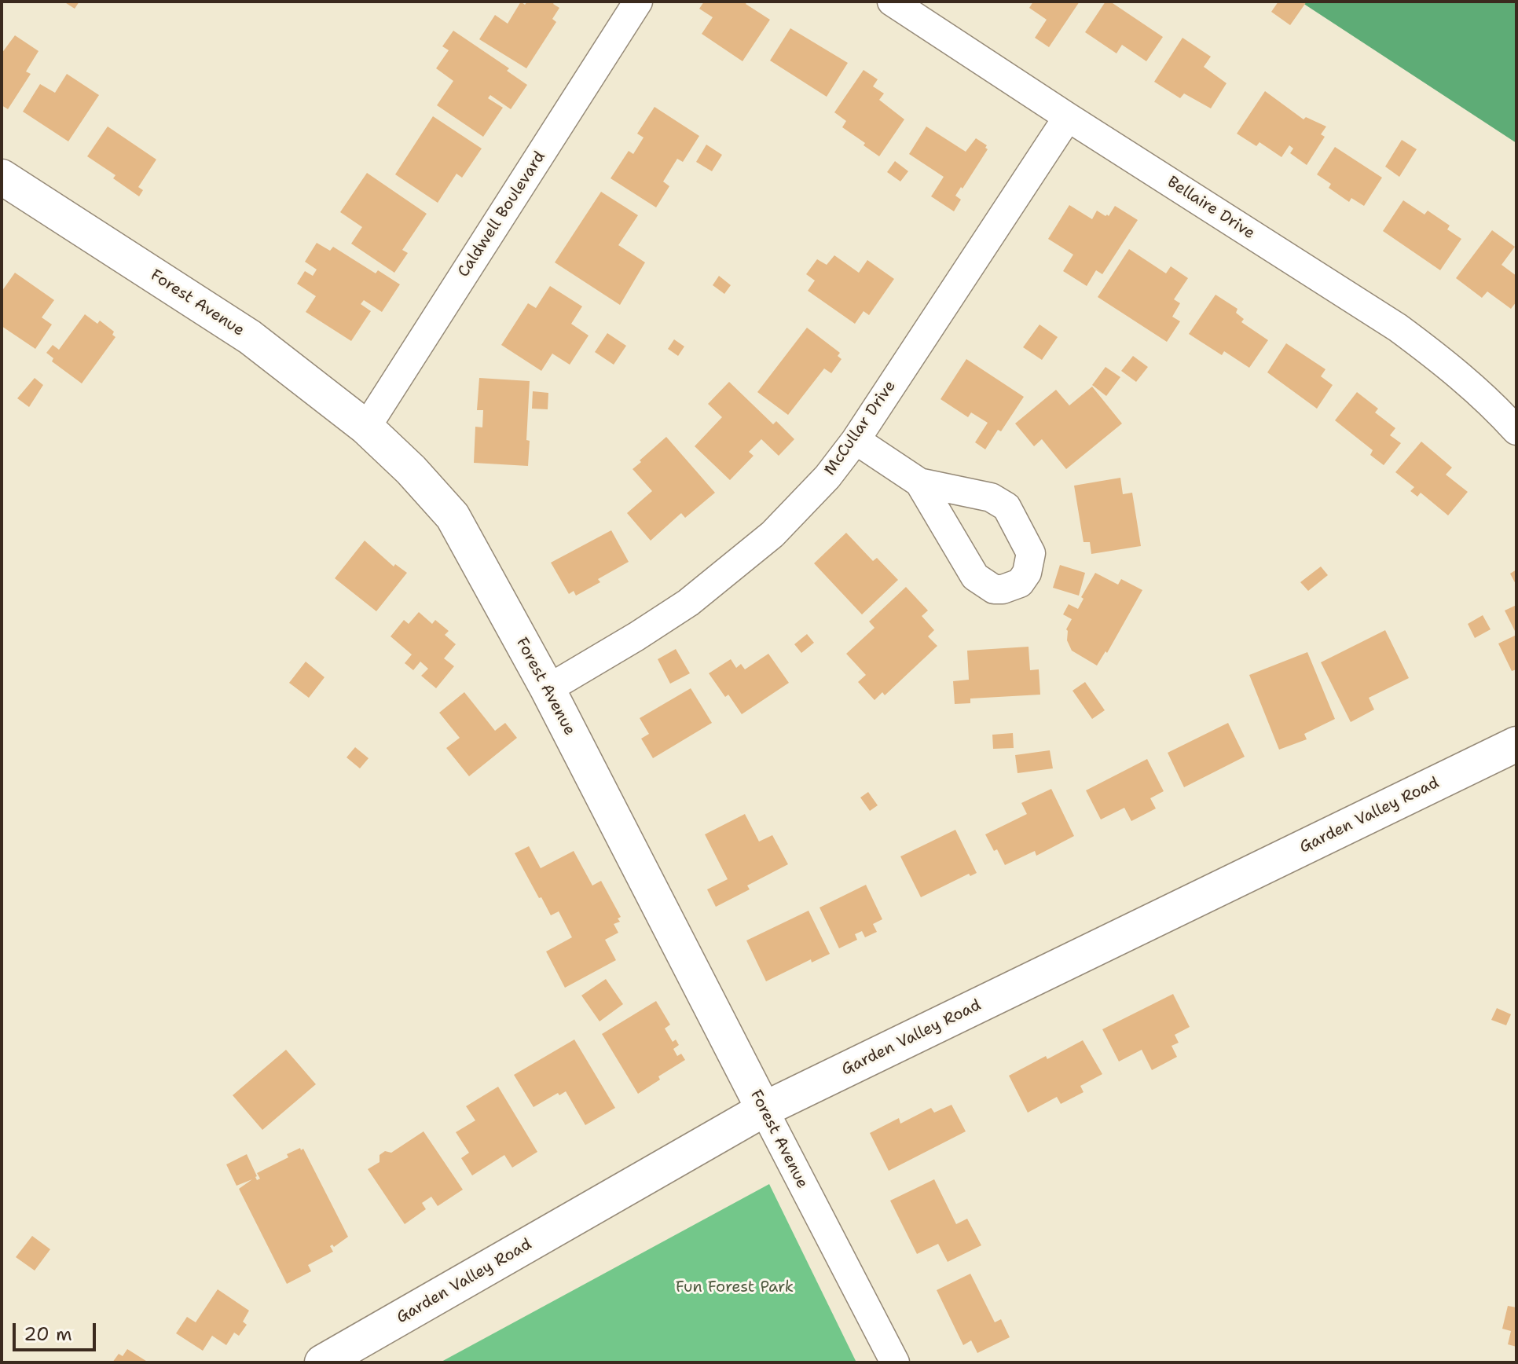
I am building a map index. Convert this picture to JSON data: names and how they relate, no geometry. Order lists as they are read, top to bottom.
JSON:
{
  "streets": {
    "street": [
      "Bellaire Drive",
      "Caldwell Boulevard",
      "Forest Avenue",
      "McCullar Drive",
      "Garden Valley Road"
    ]
  },
  "crossings": [
    ["Bellaire Drive", "McCullar Drive"],
    ["Caldwell Boulevard", "Forest Avenue"],
    ["Forest Avenue", "McCullar Drive"],
    ["Forest Avenue", "Garden Valley Road"]
  ],
  "parks": ["Fun Forest Park"],
  "scale_bar": "20 m"
}
